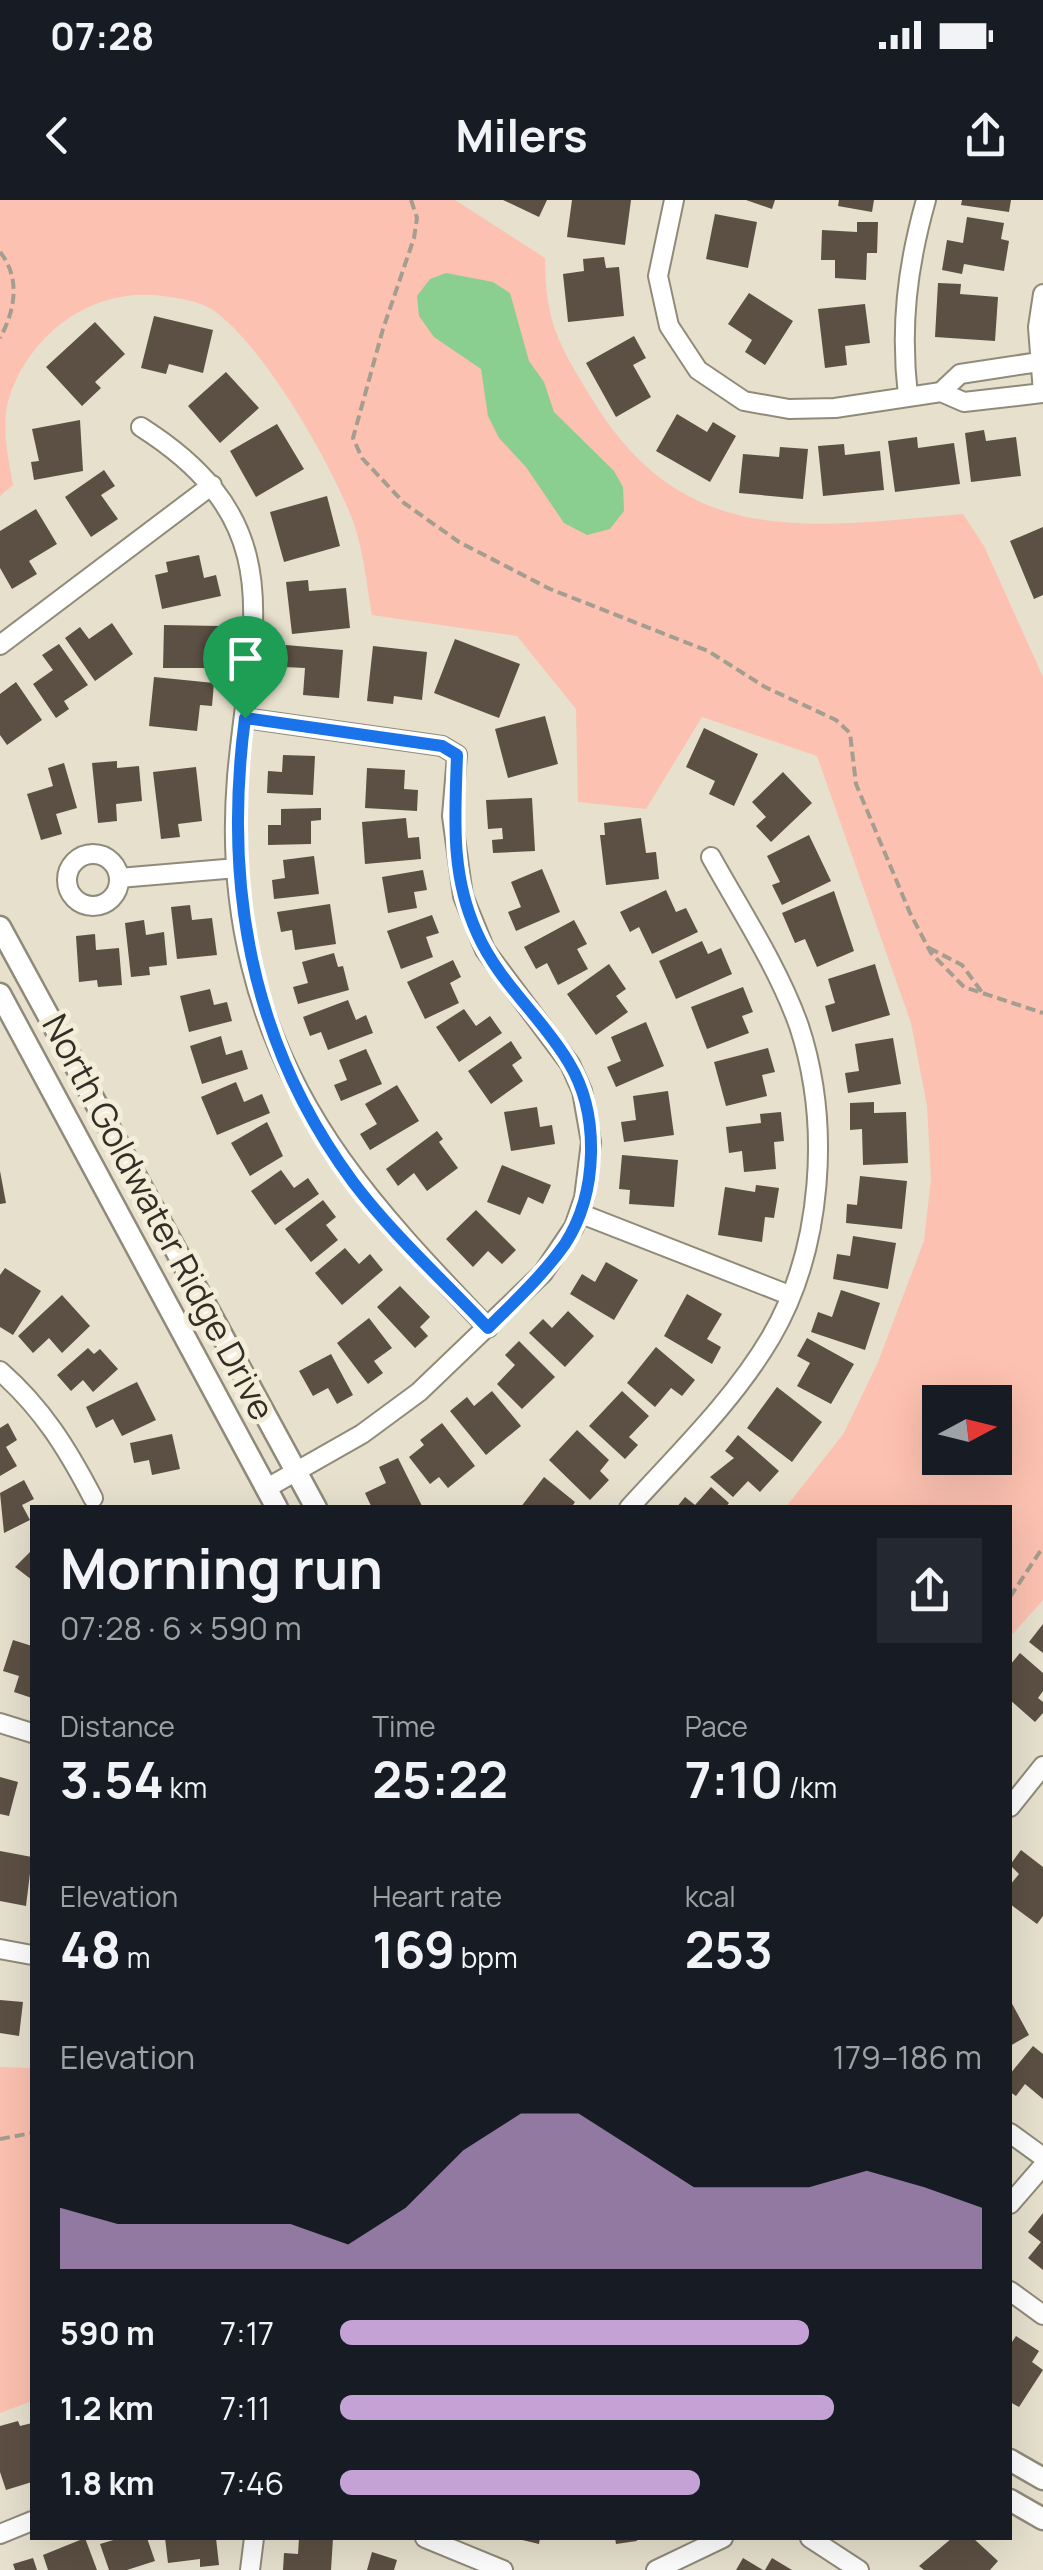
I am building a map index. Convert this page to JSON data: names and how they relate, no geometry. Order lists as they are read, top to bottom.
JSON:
{
  "streets": {
    "street": ["North Goldwater Ridge Drive"]
  },
  "north": "right",
  "page": {
    "status": "07:28",
    "header": "Milers",
    "heading": ["Morning run", "07:28 · 6 × 590 m"],
    "stats": [
      ["Distance", "3.54 km"],
      ["Time", "25:22"],
      ["Pace", "7:10 /km"],
      ["Elevation", "48 m"],
      ["Heart rate", "169 bpm"],
      ["kcal", "253"]
    ],
    "chart": ["Elevation", "179–186 m"],
    "list": [
      {
        "name": "590 m",
        "note": "7:17"
      },
      {
        "name": "1.2 km",
        "note": "7:11"
      },
      {
        "name": "1.8 km",
        "note": "7:46"
      }
    ]
  }
}
